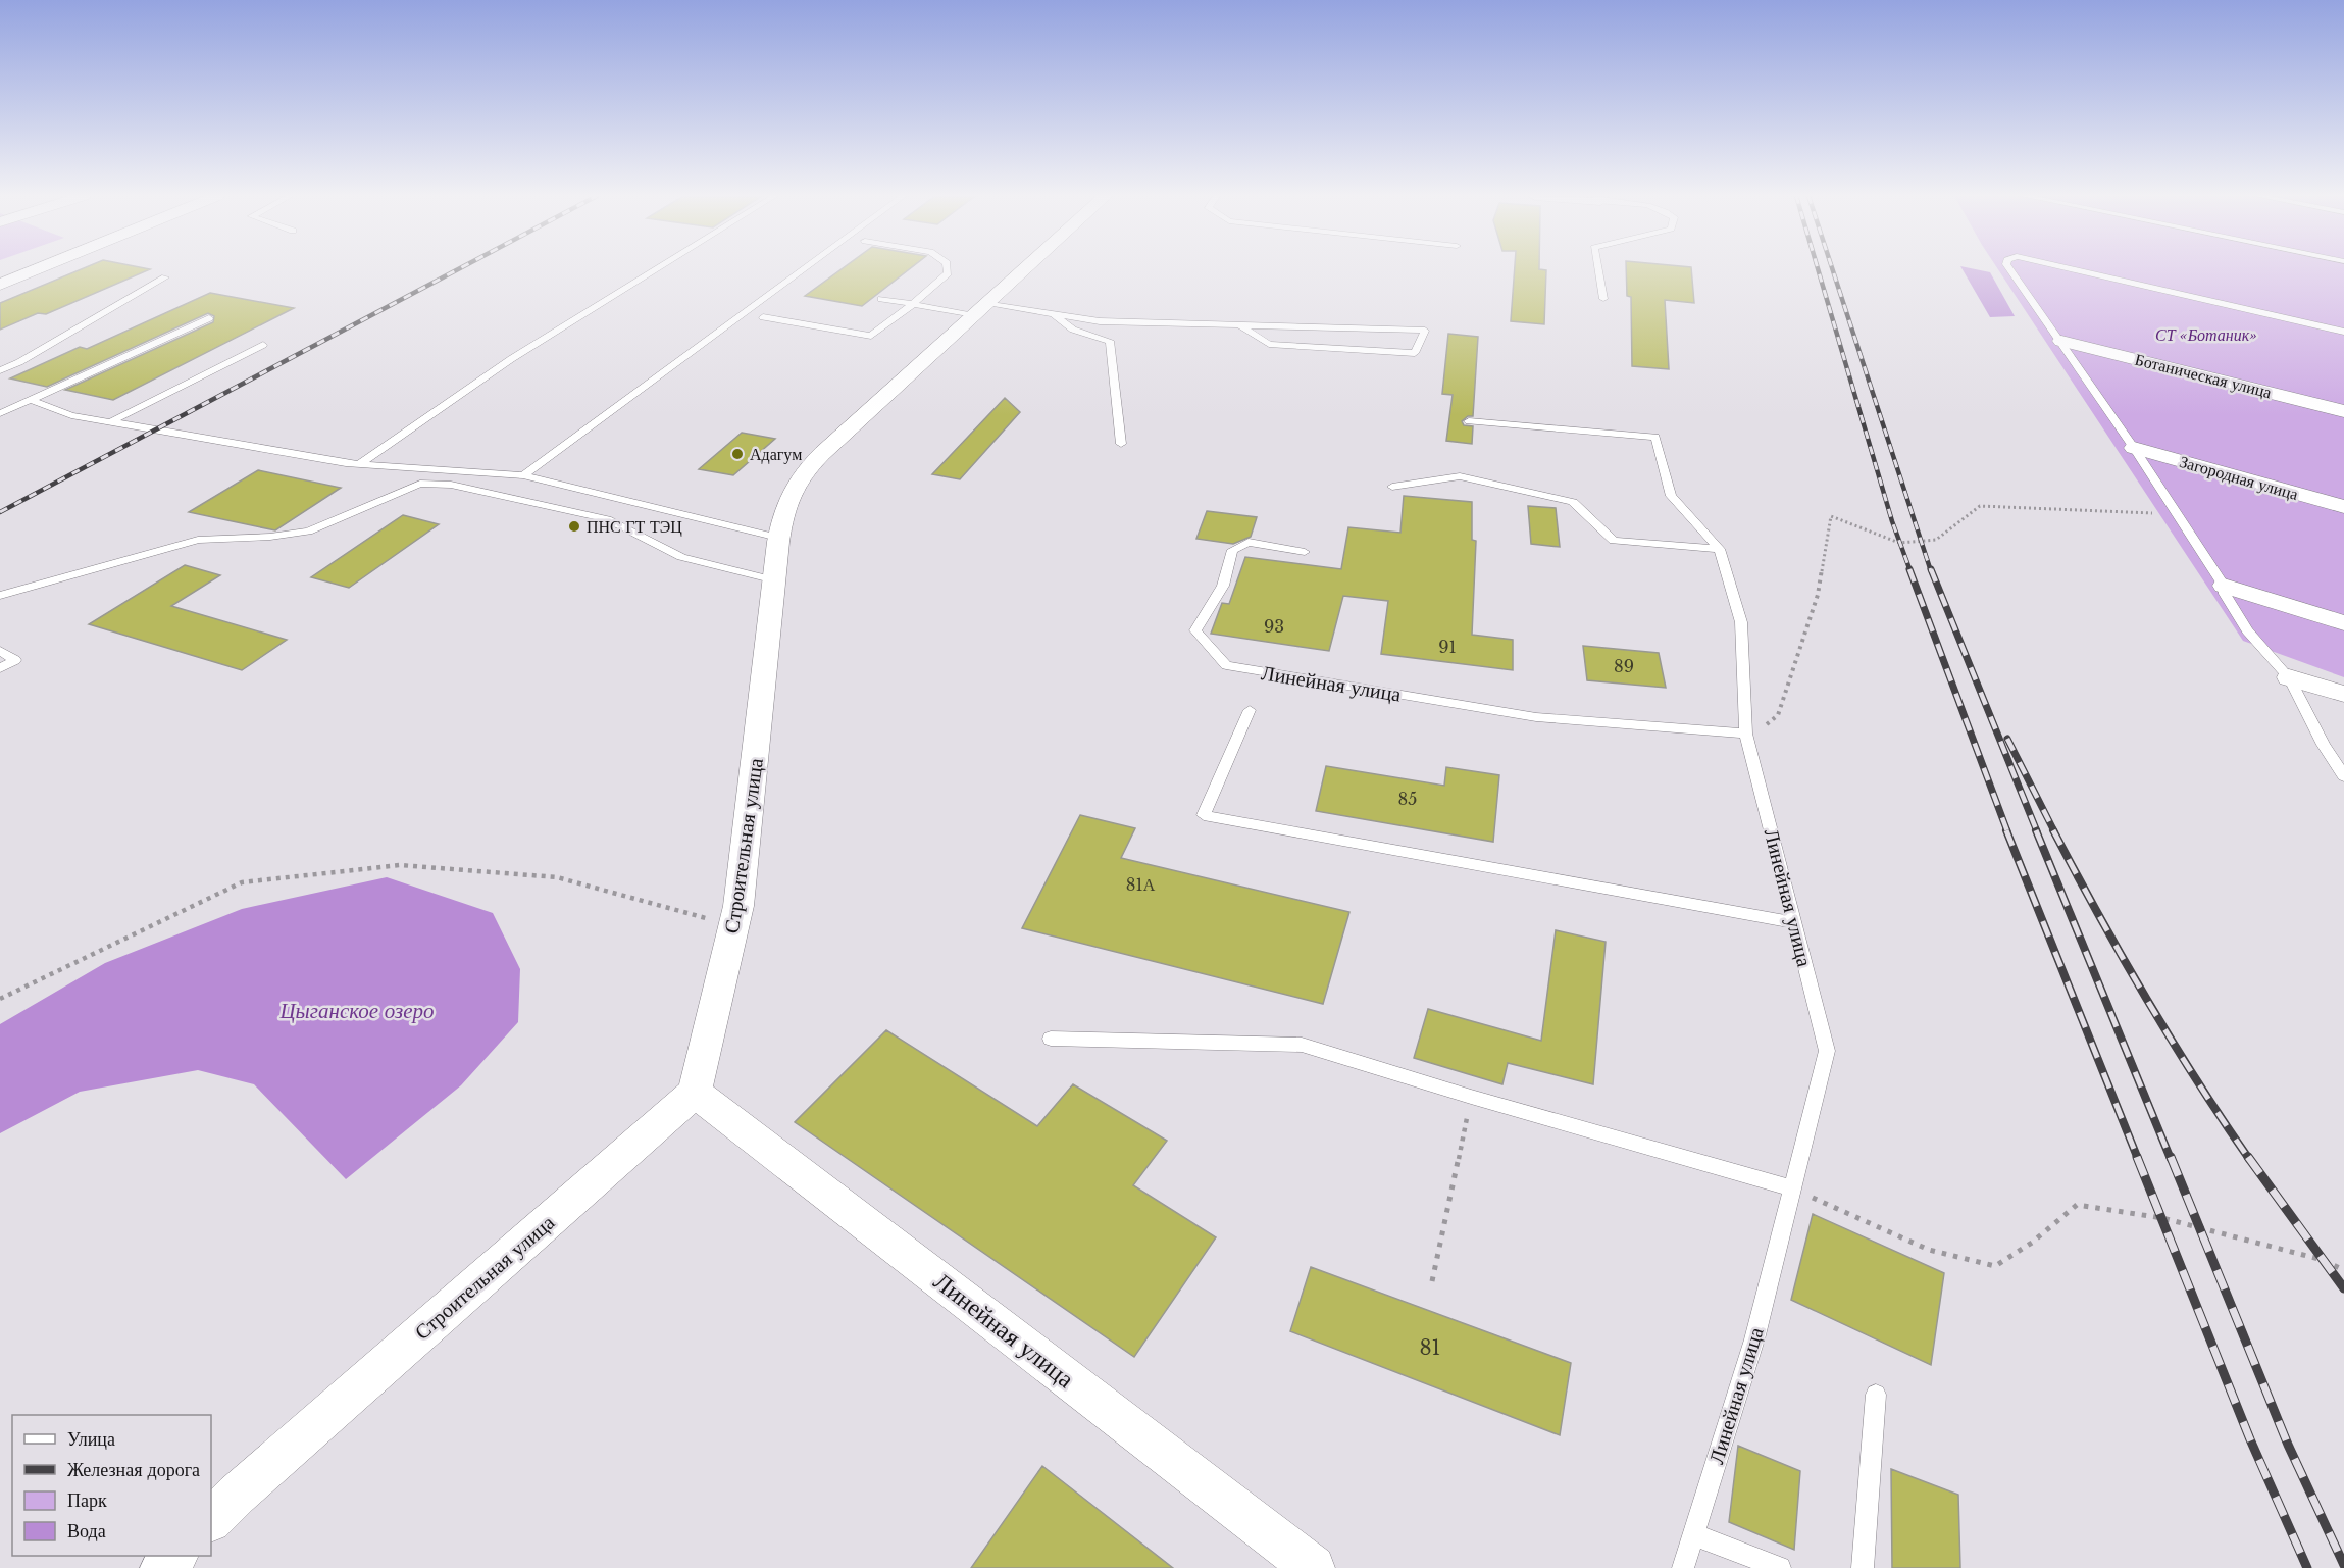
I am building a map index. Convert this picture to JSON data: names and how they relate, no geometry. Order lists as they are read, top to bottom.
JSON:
{
  "streets": {
    "street": [
      "Ботаническая улица",
      "Загородная улица",
      "Линейная улица",
      "Строительная улица"
    ]
  },
  "crossings": [
    ["Линейная улица", "Строительная улица"]
  ],
  "water": ["Цыганское озеро"],
  "parks": ["СТ «Ботаник»"],
  "places": ["Адагум", "ПНС ГТ ТЭЦ"],
  "house_numbers": [
    "93",
    "91",
    "89",
    "85",
    "81А",
    "81"
  ],
  "legend": [
    "Улица",
    "Железная дорога",
    "Парк",
    "Вода"
  ]
}
